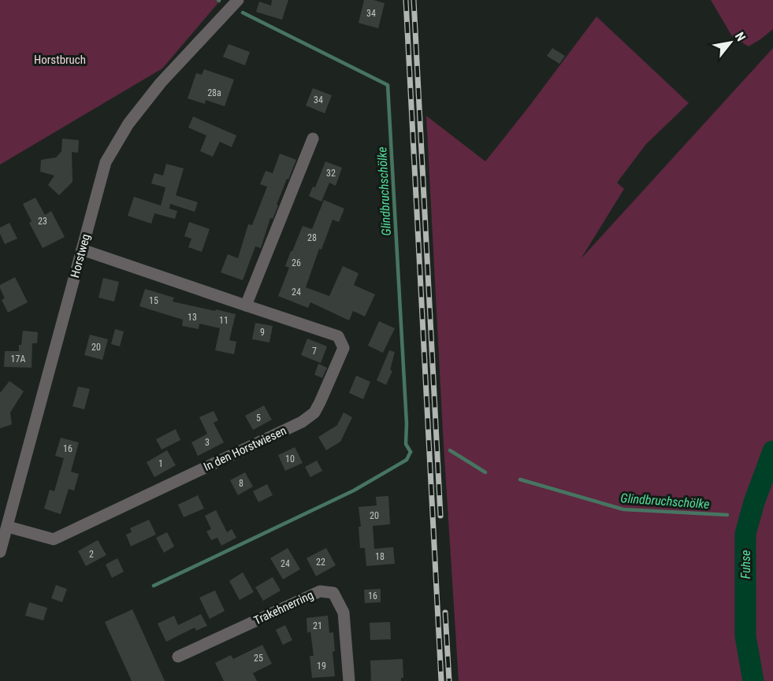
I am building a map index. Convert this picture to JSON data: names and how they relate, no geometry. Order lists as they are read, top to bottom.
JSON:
{
  "streets": {
    "street": ["Horstweg", "In den Horstwiesen", "Trakehnerring"]
  },
  "crossings": [
    ["Horstweg", "In den Horstwiesen"]
  ],
  "water": ["Glindbruchschölke", "Fuhse"],
  "parks": ["Horstbruch"],
  "house_numbers": [
    "34",
    "28a",
    "34",
    "32",
    "23",
    "28",
    "26",
    "24",
    "15",
    "13",
    "11",
    "9",
    "20",
    "7",
    "17A",
    "5",
    "3",
    "16",
    "10",
    "1",
    "8",
    "20",
    "2",
    "18",
    "22",
    "24",
    "16",
    "21",
    "25",
    "19"
  ],
  "north": "top right"
}
